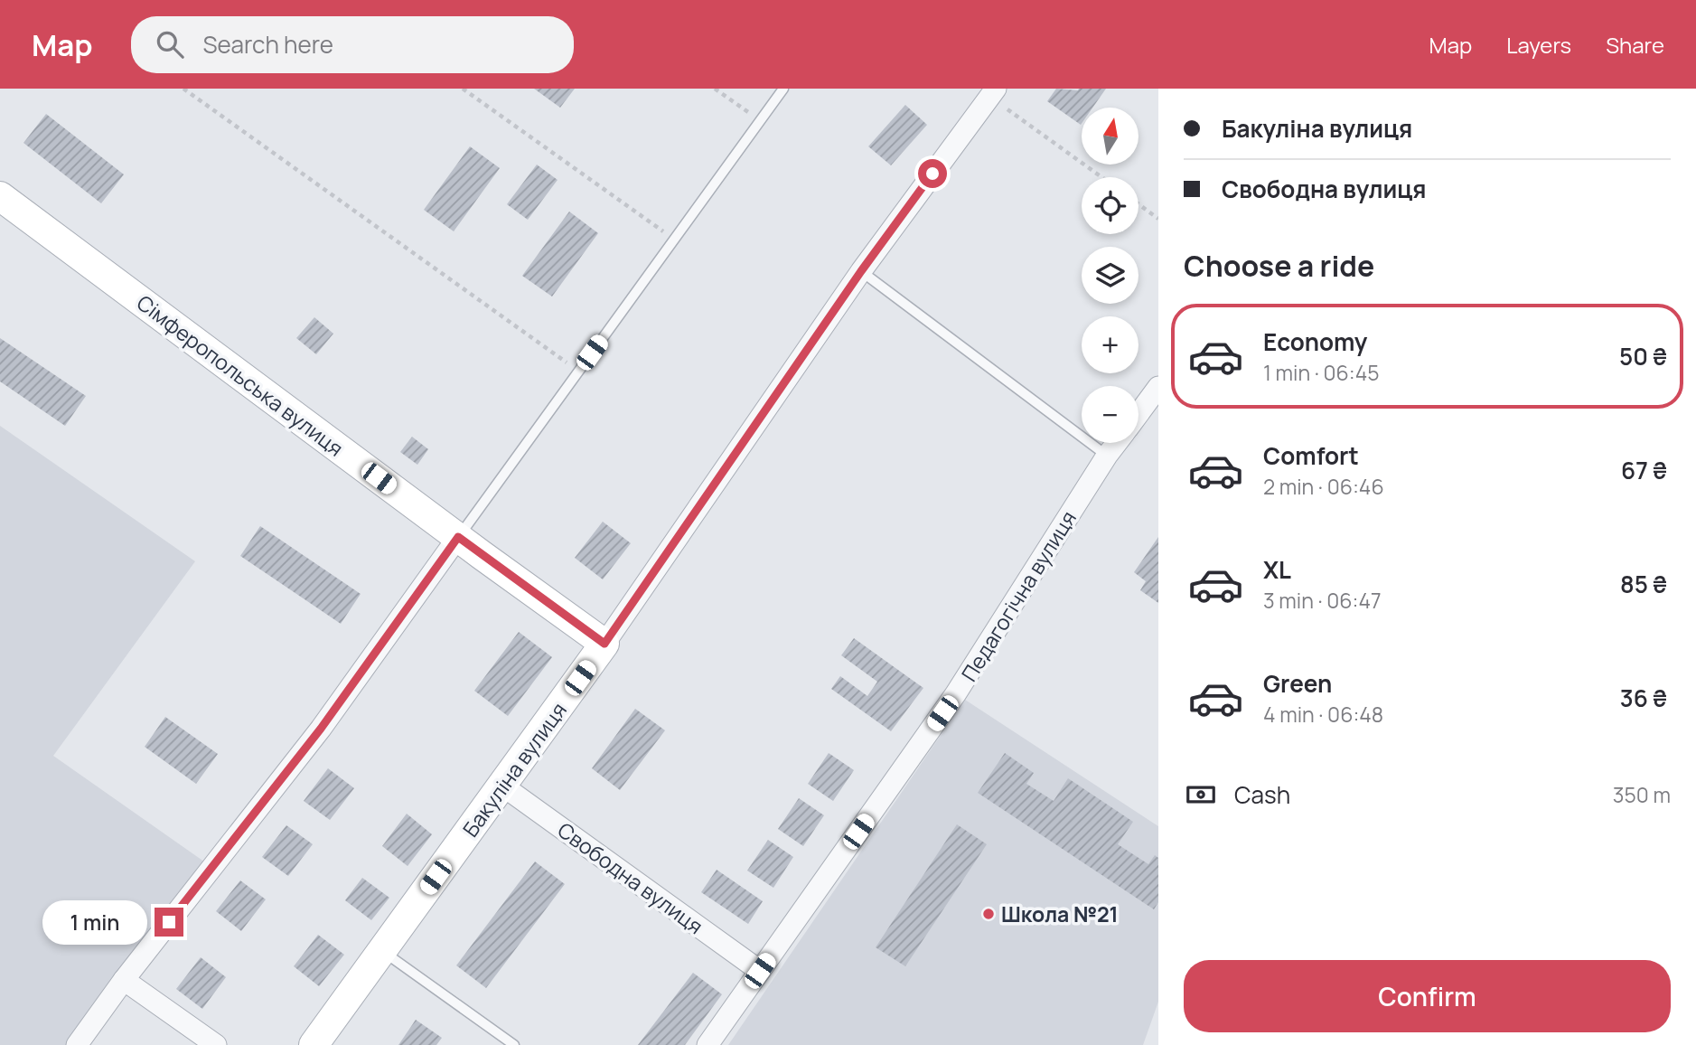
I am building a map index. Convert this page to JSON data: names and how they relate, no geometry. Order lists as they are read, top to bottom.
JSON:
{
  "streets": {
    "street": [
      "Сімферопольська вулиця",
      "Педагогічна вулиця",
      "Бакуліна вулиця",
      "Свободна вулиця"
    ]
  },
  "crossings": [
    ["Сімферопольська вулиця", "Бакуліна вулиця"],
    ["Педагогічна вулиця", "Свободна вулиця"],
    ["Бакуліна вулиця", "Свободна вулиця"]
  ],
  "places": ["Школа №21"],
  "north": "top",
  "page": {
    "header": "Map",
    "search": "Search here",
    "nav": ["Map", "Layers", "Share"],
    "banner": ["Бакуліна вулиця", "Свободна вулиця"],
    "map_buttons": ["+", "−"],
    "heading": "Choose a ride",
    "list": [
      {
        "name": "Economy",
        "note": "1 min · 06:45",
        "value": "50 ₴"
      },
      {
        "name": "Comfort",
        "note": "2 min · 06:46",
        "value": "67 ₴"
      },
      {
        "name": "XL",
        "note": "3 min · 06:47",
        "value": "85 ₴"
      },
      {
        "name": "Green",
        "note": "4 min · 06:48",
        "value": "36 ₴"
      }
    ],
    "pay": ["Cash", "350 m"],
    "bubble": "1 min",
    "buttons": "Confirm"
  }
}
